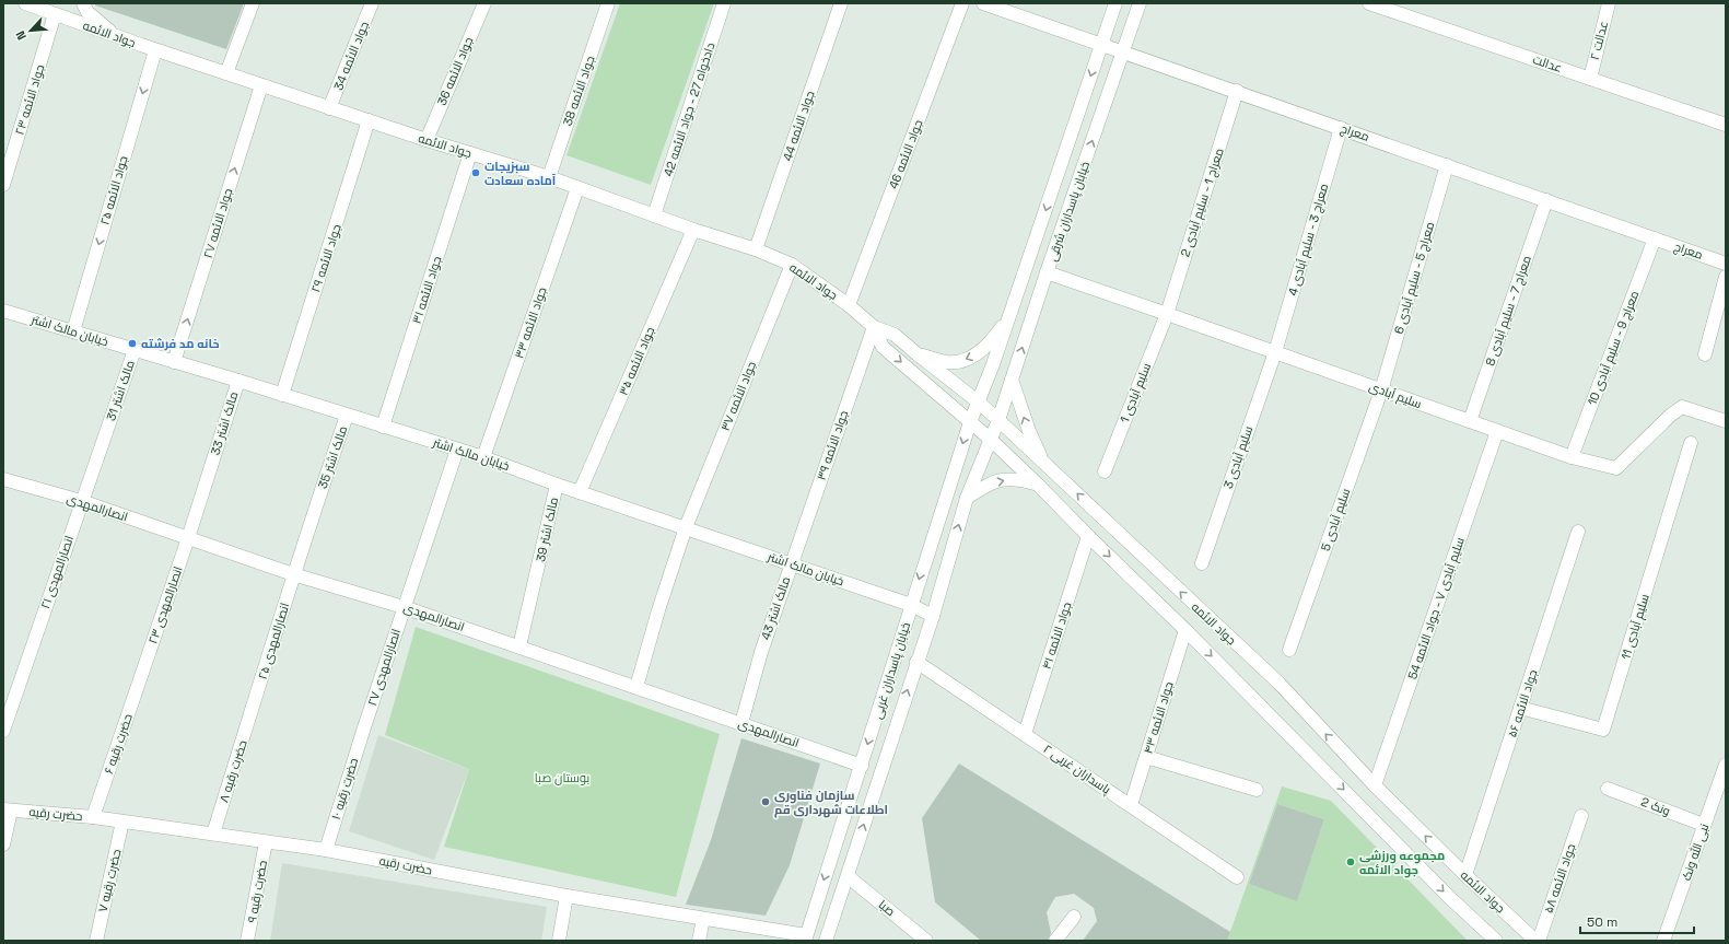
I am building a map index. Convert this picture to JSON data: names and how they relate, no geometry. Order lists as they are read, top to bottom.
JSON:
{
  "streets": {
    "street": [
      "جواد الائمه",
      "عدالت ۲",
      "جواد الائمه 34",
      "عدالت",
      "جواد الائمه 36",
      "جواد الائمه 38",
      "جواد الائمه ۲۳",
      "دادخواه 27 - جواد الائمه 42",
      "جواد الائمه 44",
      "معراج",
      "جواد الائمه 46",
      "جواد الائمه ۲۵",
      "معراج 1 - سلیم آبادی 2",
      "خیابان پاسداران شرقی",
      "جواد الائمه ۲۷",
      "معراج 3 - سلیم آبادی 4",
      "جواد الائمه ۲۹",
      "معراج 5 - سلیم آبادی 6",
      "جواد الائمه ۳۱",
      "معراج 7 - سلیم آبادی 8",
      "جواد الائمه ۳۳",
      "خیابان مالک اشتر",
      "معراج 9 - سلیم آبادی 10",
      "جواد الائمه ۳۵",
      "مالک اشتر 31",
      "سلیم آبادی 1",
      "سلیم آبادی",
      "جواد الائمه ۳۷",
      "مالک اشتر 33",
      "جواد الائمه ۳۹",
      "مالک اشتر 35",
      "سلیم آبادی 3",
      "انصارالمهدی",
      "سلیم آبادی 5",
      "مالک اشتر 39",
      "انصارالمهدی ۲۱",
      "انصارالمهدی ۲۳",
      "مالک اشتر 43",
      "سلیم آبادی ۷ - جواد الائمه 54",
      "سلیم آبادی 11",
      "جواد الائمه ۴۱",
      "انصارالمهدی ۲۵",
      "انصارالمهدی ۲۷",
      "خیابان پاسداران غربی",
      "جواد الائمه ۵۶",
      "جواد الائمه ۴۳",
      "حضرت رقیه ۶",
      "پاسداران غربی ۲",
      "حضرت رقیه ۸",
      "حضرت رقیه ۱۰",
      "ونک 2",
      "حضرت رقیه",
      "نبی الله ونک",
      "جواد الائمه ۵۸",
      "حضرت رقیه ۷",
      "حضرت رقیه ۹",
      "صبا"
    ]
  },
  "crossings": [
    ["جواد الائمه", "جواد الائمه 34"],
    ["جواد الائمه", "جواد الائمه 36"],
    ["جواد الائمه", "جواد الائمه 38"],
    ["جواد الائمه", "جواد الائمه ۲۳"],
    ["جواد الائمه", "دادخواه 27 - جواد الائمه 42"],
    ["جواد الائمه", "جواد الائمه 44"],
    ["جواد الائمه", "جواد الائمه 46"],
    ["جواد الائمه", "جواد الائمه ۲۵"],
    ["جواد الائمه", "خیابان پاسداران شرقی"],
    ["جواد الائمه", "جواد الائمه ۲۷"],
    ["جواد الائمه", "جواد الائمه ۲۹"],
    ["جواد الائمه", "جواد الائمه ۳۱"],
    ["جواد الائمه", "جواد الائمه ۳۳"],
    ["جواد الائمه", "جواد الائمه ۳۵"],
    ["جواد الائمه", "جواد الائمه ۳۷"],
    ["جواد الائمه", "جواد الائمه ۳۹"],
    ["جواد الائمه", "سلیم آبادی ۷ - جواد الائمه 54"],
    ["جواد الائمه", "جواد الائمه ۴۱"],
    ["جواد الائمه", "خیابان پاسداران غربی"],
    ["جواد الائمه", "جواد الائمه ۵۶"],
    ["جواد الائمه", "جواد الائمه ۴۳"],
    ["جواد الائمه", "جواد الائمه ۵۸"],
    ["عدالت ۲", "عدالت"],
    ["معراج", "معراج 1 - سلیم آبادی 2"],
    ["معراج", "خیابان پاسداران شرقی"],
    ["معراج", "معراج 3 - سلیم آبادی 4"],
    ["معراج", "معراج 5 - سلیم آبادی 6"],
    ["معراج", "معراج 7 - سلیم آبادی 8"],
    ["معراج", "معراج 9 - سلیم آبادی 10"],
    ["جواد الائمه ۲۵", "خیابان مالک اشتر"],
    ["معراج 1 - سلیم آبادی 2", "سلیم آبادی 1"],
    ["معراج 1 - سلیم آبادی 2", "سلیم آبادی"],
    ["خیابان پاسداران شرقی", "سلیم آبادی"],
    ["خیابان پاسداران شرقی", "خیابان پاسداران غربی"],
    ["جواد الائمه ۲۷", "خیابان مالک اشتر"],
    ["معراج 3 - سلیم آبادی 4", "سلیم آبادی"],
    ["معراج 3 - سلیم آبادی 4", "سلیم آبادی 3"],
    ["جواد الائمه ۲۹", "خیابان مالک اشتر"],
    ["معراج 5 - سلیم آبادی 6", "سلیم آبادی"],
    ["معراج 5 - سلیم آبادی 6", "سلیم آبادی 5"],
    ["جواد الائمه ۳۱", "خیابان مالک اشتر"],
    ["معراج 7 - سلیم آبادی 8", "سلیم آبادی"],
    ["جواد الائمه ۳۳", "خیابان مالک اشتر"],
    ["خیابان مالک اشتر", "جواد الائمه ۳۵"],
    ["خیابان مالک اشتر", "مالک اشتر 31"],
    ["خیابان مالک اشتر", "جواد الائمه ۳۷"],
    ["خیابان مالک اشتر", "مالک اشتر 33"],
    ["خیابان مالک اشتر", "جواد الائمه ۳۹"],
    ["خیابان مالک اشتر", "مالک اشتر 35"],
    ["خیابان مالک اشتر", "مالک اشتر 39"],
    ["خیابان مالک اشتر", "مالک اشتر 43"],
    ["خیابان مالک اشتر", "انصارالمهدی ۲۷"],
    ["خیابان مالک اشتر", "خیابان پاسداران غربی"],
    ["معراج 9 - سلیم آبادی 10", "سلیم آبادی"],
    ["مالک اشتر 31", "انصارالمهدی"],
    ["مالک اشتر 31", "انصارالمهدی ۲۱"],
    ["سلیم آبادی 1", "سلیم آبادی"],
    ["سلیم آبادی", "سلیم آبادی 3"],
    ["سلیم آبادی", "سلیم آبادی 5"],
    ["سلیم آبادی", "سلیم آبادی ۷ - جواد الائمه 54"],
    ["جواد الائمه ۳۷", "انصارالمهدی"],
    ["مالک اشتر 33", "انصارالمهدی"],
    ["مالک اشتر 33", "انصارالمهدی ۲۳"],
    ["جواد الائمه ۳۹", "مالک اشتر 43"],
    ["مالک اشتر 35", "انصارالمهدی"],
    ["مالک اشتر 35", "انصارالمهدی ۲۵"],
    ["انصارالمهدی", "مالک اشتر 39"],
    ["انصارالمهدی", "انصارالمهدی ۲۱"],
    ["انصارالمهدی", "انصارالمهدی ۲۳"],
    ["انصارالمهدی", "مالک اشتر 43"],
    ["انصارالمهدی", "انصارالمهدی ۲۵"],
    ["انصارالمهدی", "انصارالمهدی ۲۷"],
    ["انصارالمهدی", "خیابان پاسداران غربی"],
    ["انصارالمهدی ۲۳", "حضرت رقیه ۶"],
    ["سلیم آبادی 11", "جواد الائمه ۵۶"],
    ["جواد الائمه ۴۱", "پاسداران غربی ۲"],
    ["انصارالمهدی ۲۵", "حضرت رقیه ۸"],
    ["انصارالمهدی ۲۷", "حضرت رقیه ۱۰"],
    ["خیابان پاسداران غربی", "پاسداران غربی ۲"],
    ["خیابان پاسداران غربی", "حضرت رقیه"],
    ["خیابان پاسداران غربی", "صبا"],
    ["جواد الائمه ۴۳", "پاسداران غربی ۲"],
    ["حضرت رقیه ۶", "حضرت رقیه"],
    ["حضرت رقیه ۸", "حضرت رقیه"],
    ["حضرت رقیه ۱۰", "حضرت رقیه"],
    ["ونک 2", "نبی الله ونک"],
    ["حضرت رقیه", "حضرت رقیه ۷"],
    ["حضرت رقیه", "حضرت رقیه ۹"]
  ],
  "one_way": ["جواد الائمه ۲۵", "جواد الائمه ۲۷"],
  "parks": ["بوستان صبا"],
  "places": [
    "سبزیجات آماده سعادت",
    "خانه مد فرشته",
    "سازمان فناوری اطلاعات شهرداری قم",
    "مجموعه ورزشی جواد الائمه"
  ],
  "scale_bar": "50 m",
  "north": "bottom left"
}
